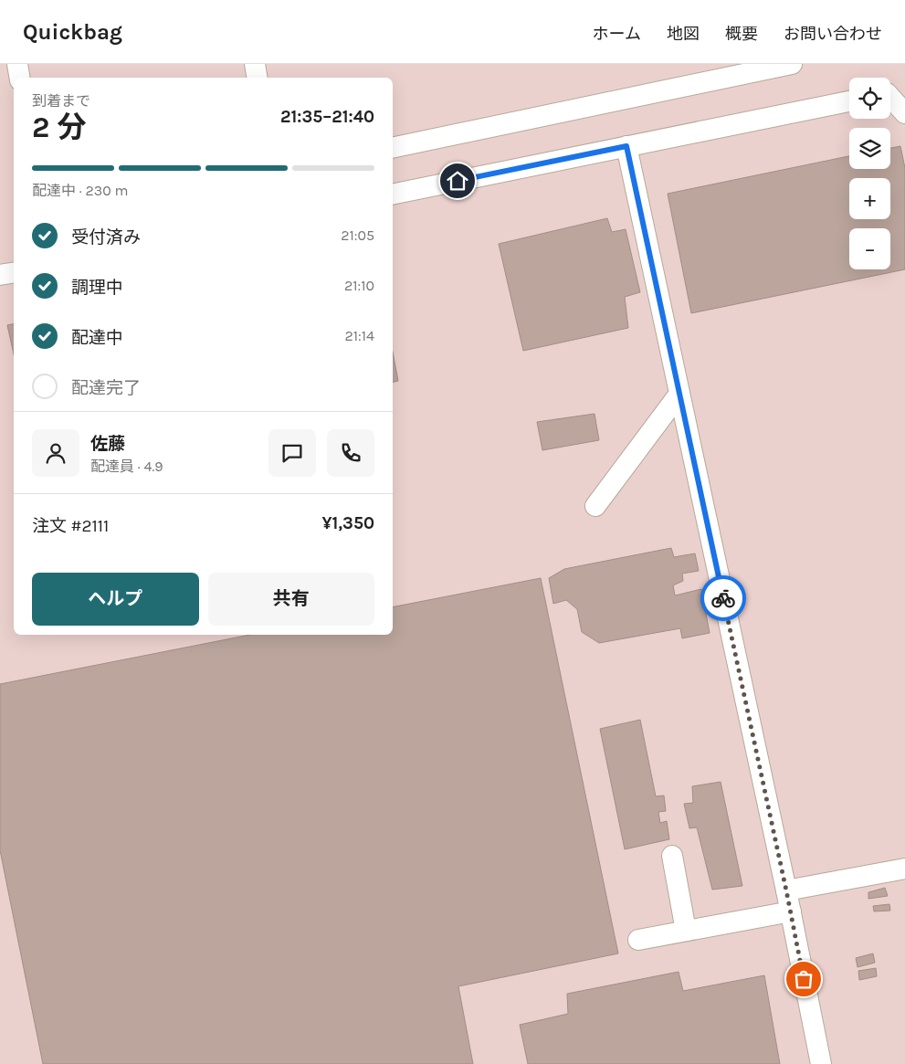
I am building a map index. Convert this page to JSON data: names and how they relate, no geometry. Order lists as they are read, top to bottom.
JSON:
{
  "page": {
    "header": "Quickbag",
    "nav": [
      "ホーム",
      "地図",
      "概要",
      "お問い合わせ"
    ],
    "map_buttons": ["+", "−"],
    "heading": ["2 分", "到着まで", "21:35–21:40"],
    "panel": [
      "佐藤",
      "配達員 · 4.9",
      "注文 #2111",
      "¥1,350"
    ],
    "bar": "配達中 · 230 m",
    "list": [
      ["受付済み", "21:05"],
      ["調理中", "21:10"],
      ["配達中", "21:14"],
      "配達完了"
    ],
    "buttons": ["ヘルプ", "共有"]
  }
}
